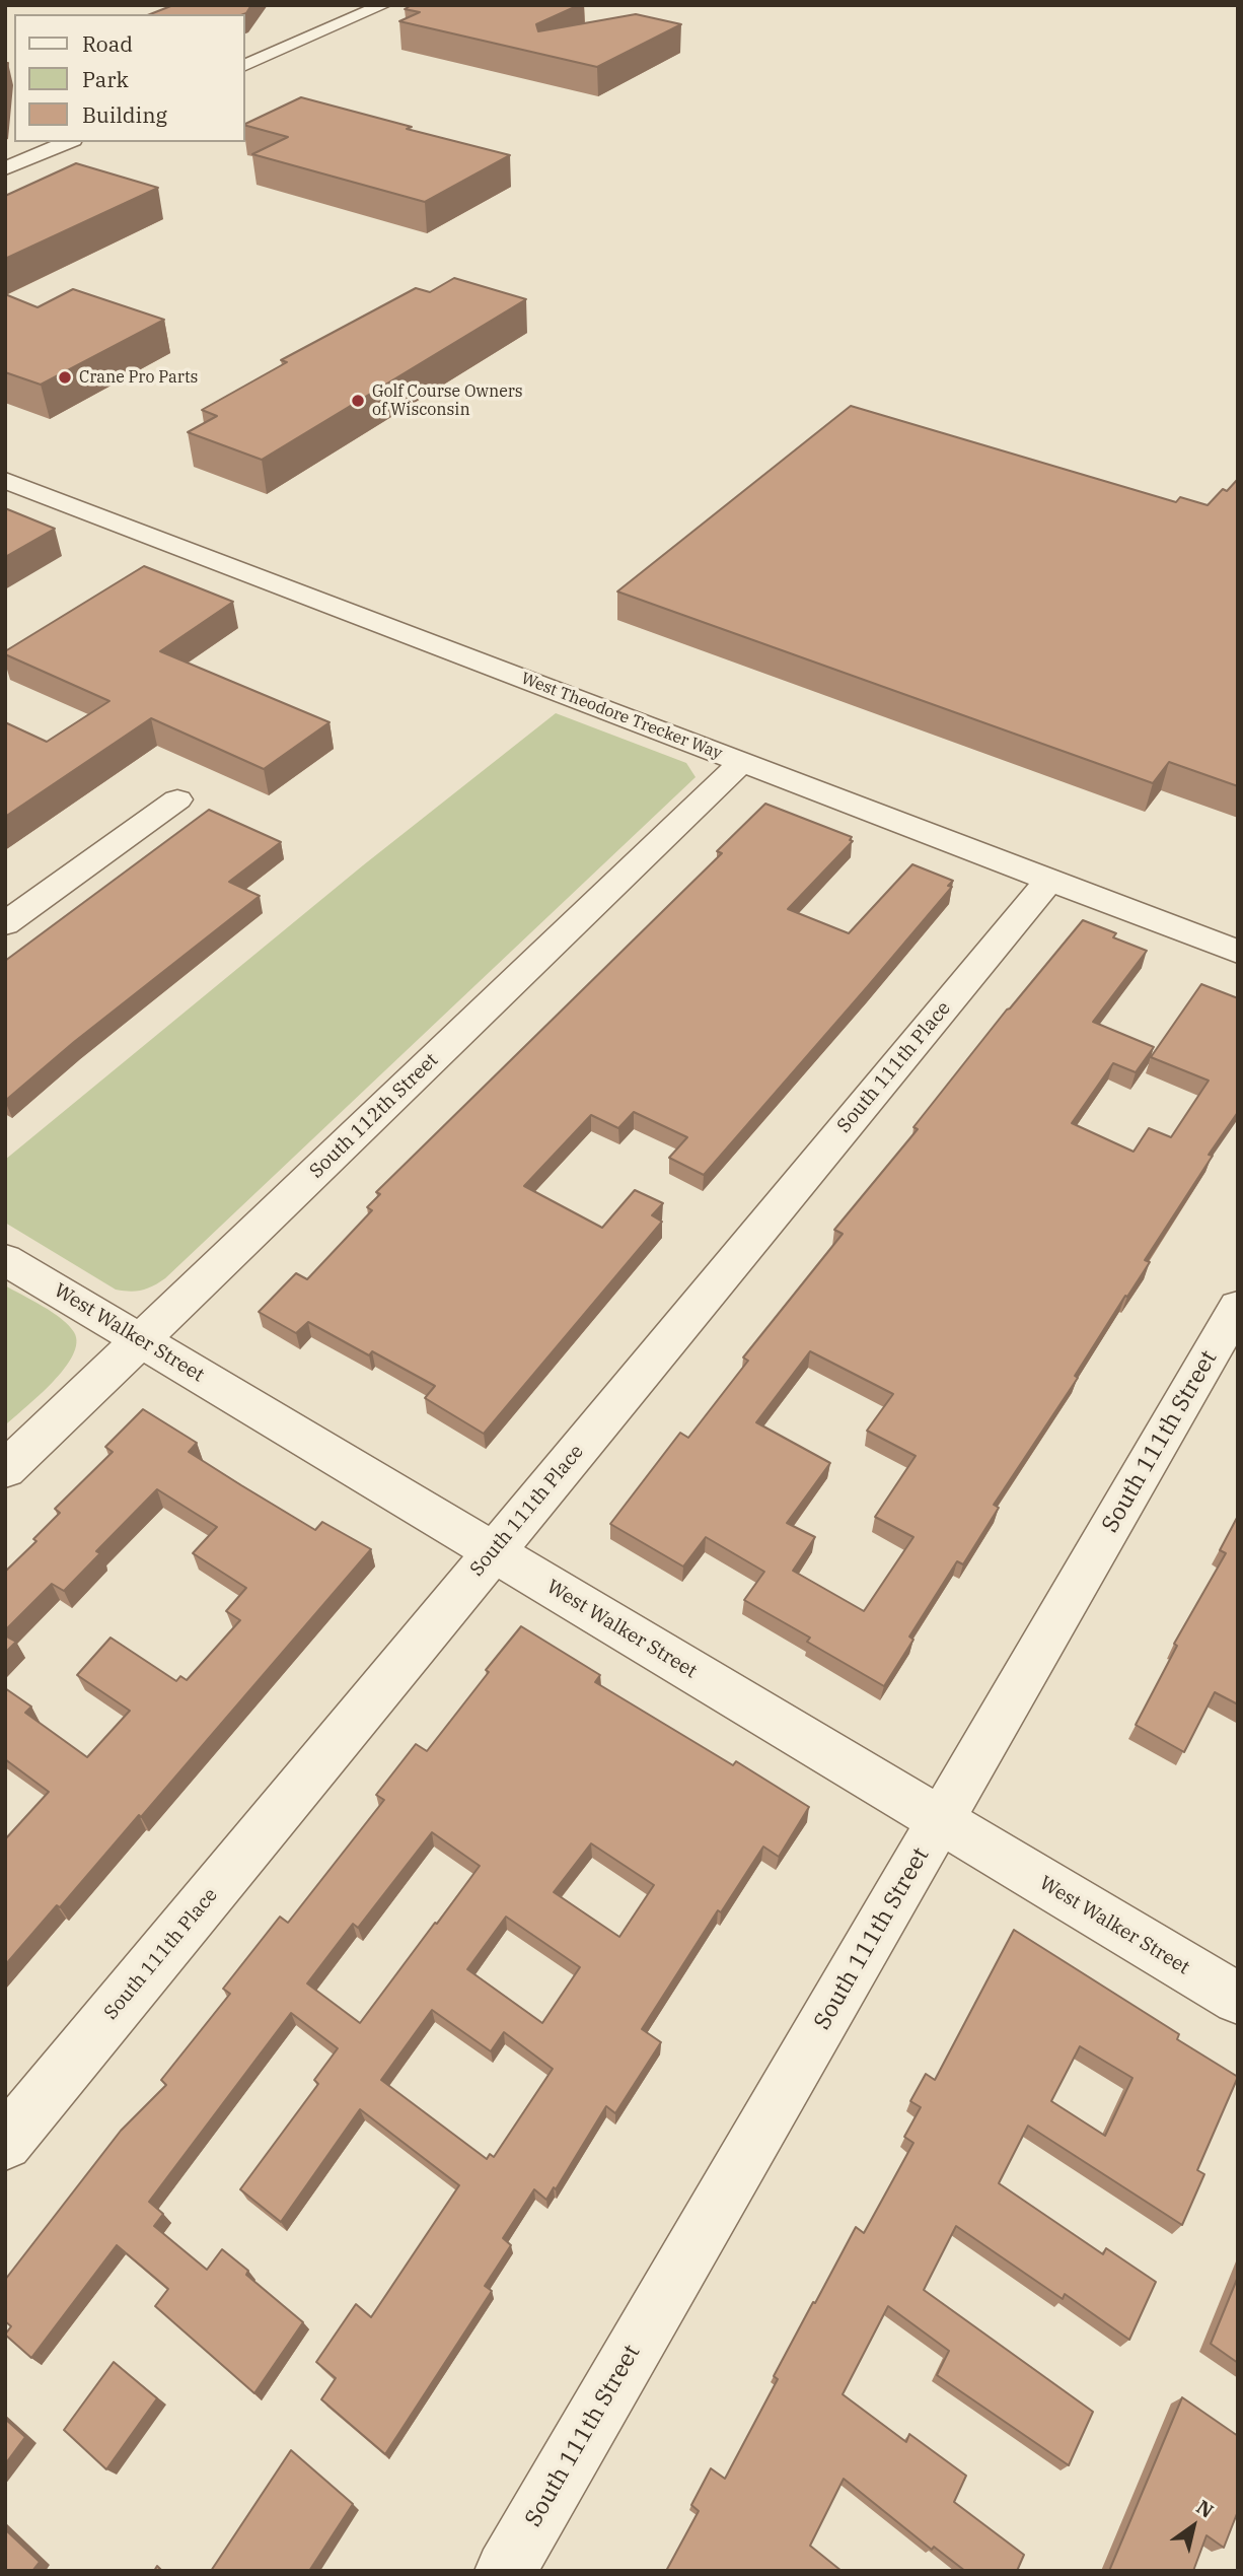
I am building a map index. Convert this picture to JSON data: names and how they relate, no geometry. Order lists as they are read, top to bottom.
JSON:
{
  "streets": {
    "street": [
      "West Theodore Trecker Way",
      "South 111th Place",
      "South 112th Street",
      "West Walker Street",
      "South 111th Street"
    ]
  },
  "crossings": [
    ["West Theodore Trecker Way", "South 111th Place"],
    ["West Theodore Trecker Way", "South 112th Street"],
    ["South 111th Place", "West Walker Street"],
    ["South 112th Street", "West Walker Street"],
    ["West Walker Street", "South 111th Street"]
  ],
  "places": ["Crane Pro Parts", "Golf Course Owners of Wisconsin"],
  "legend": ["Road", "Park", "Building"],
  "north": "top right"
}
